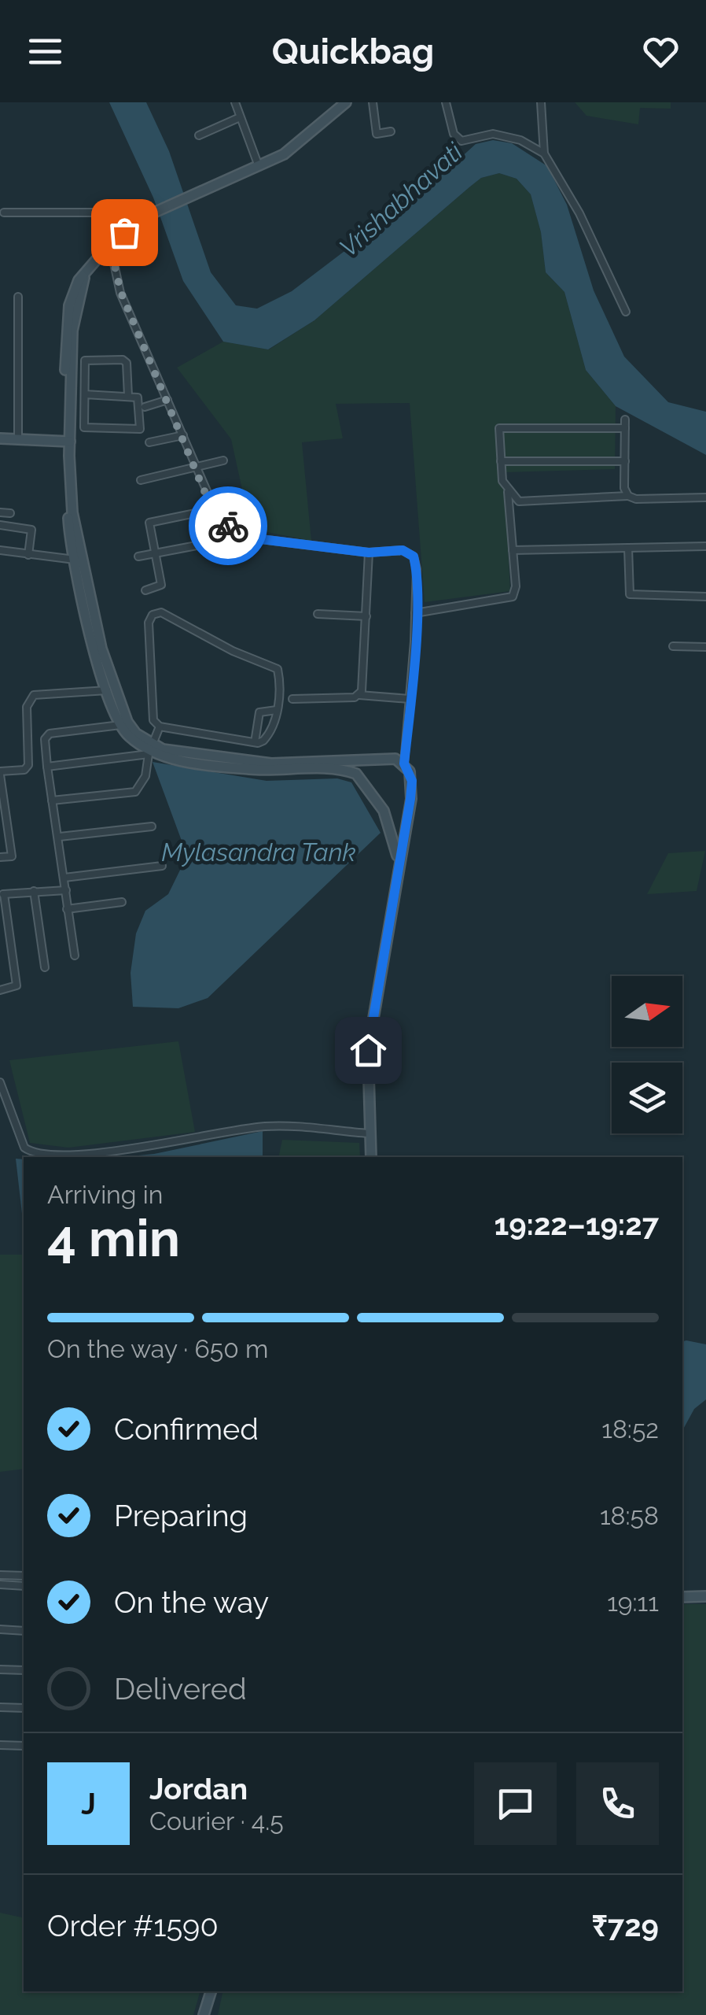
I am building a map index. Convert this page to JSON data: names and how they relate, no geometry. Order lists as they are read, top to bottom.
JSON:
{
  "water": ["Vrishabhavati", "Mylasandra Tank"],
  "north": "right",
  "page": {
    "header": "Quickbag",
    "heading": ["4 min", "Arriving in", "19:22–19:27"],
    "panel": [
      "Jordan",
      "Courier · 4.5",
      "Order #1590",
      "₹729"
    ],
    "bar": "On the way · 650 m",
    "list": [
      ["Confirmed", "18:52"],
      ["Preparing", "18:58"],
      ["On the way", "19:11"],
      "Delivered"
    ],
    "round": "J"
  }
}
